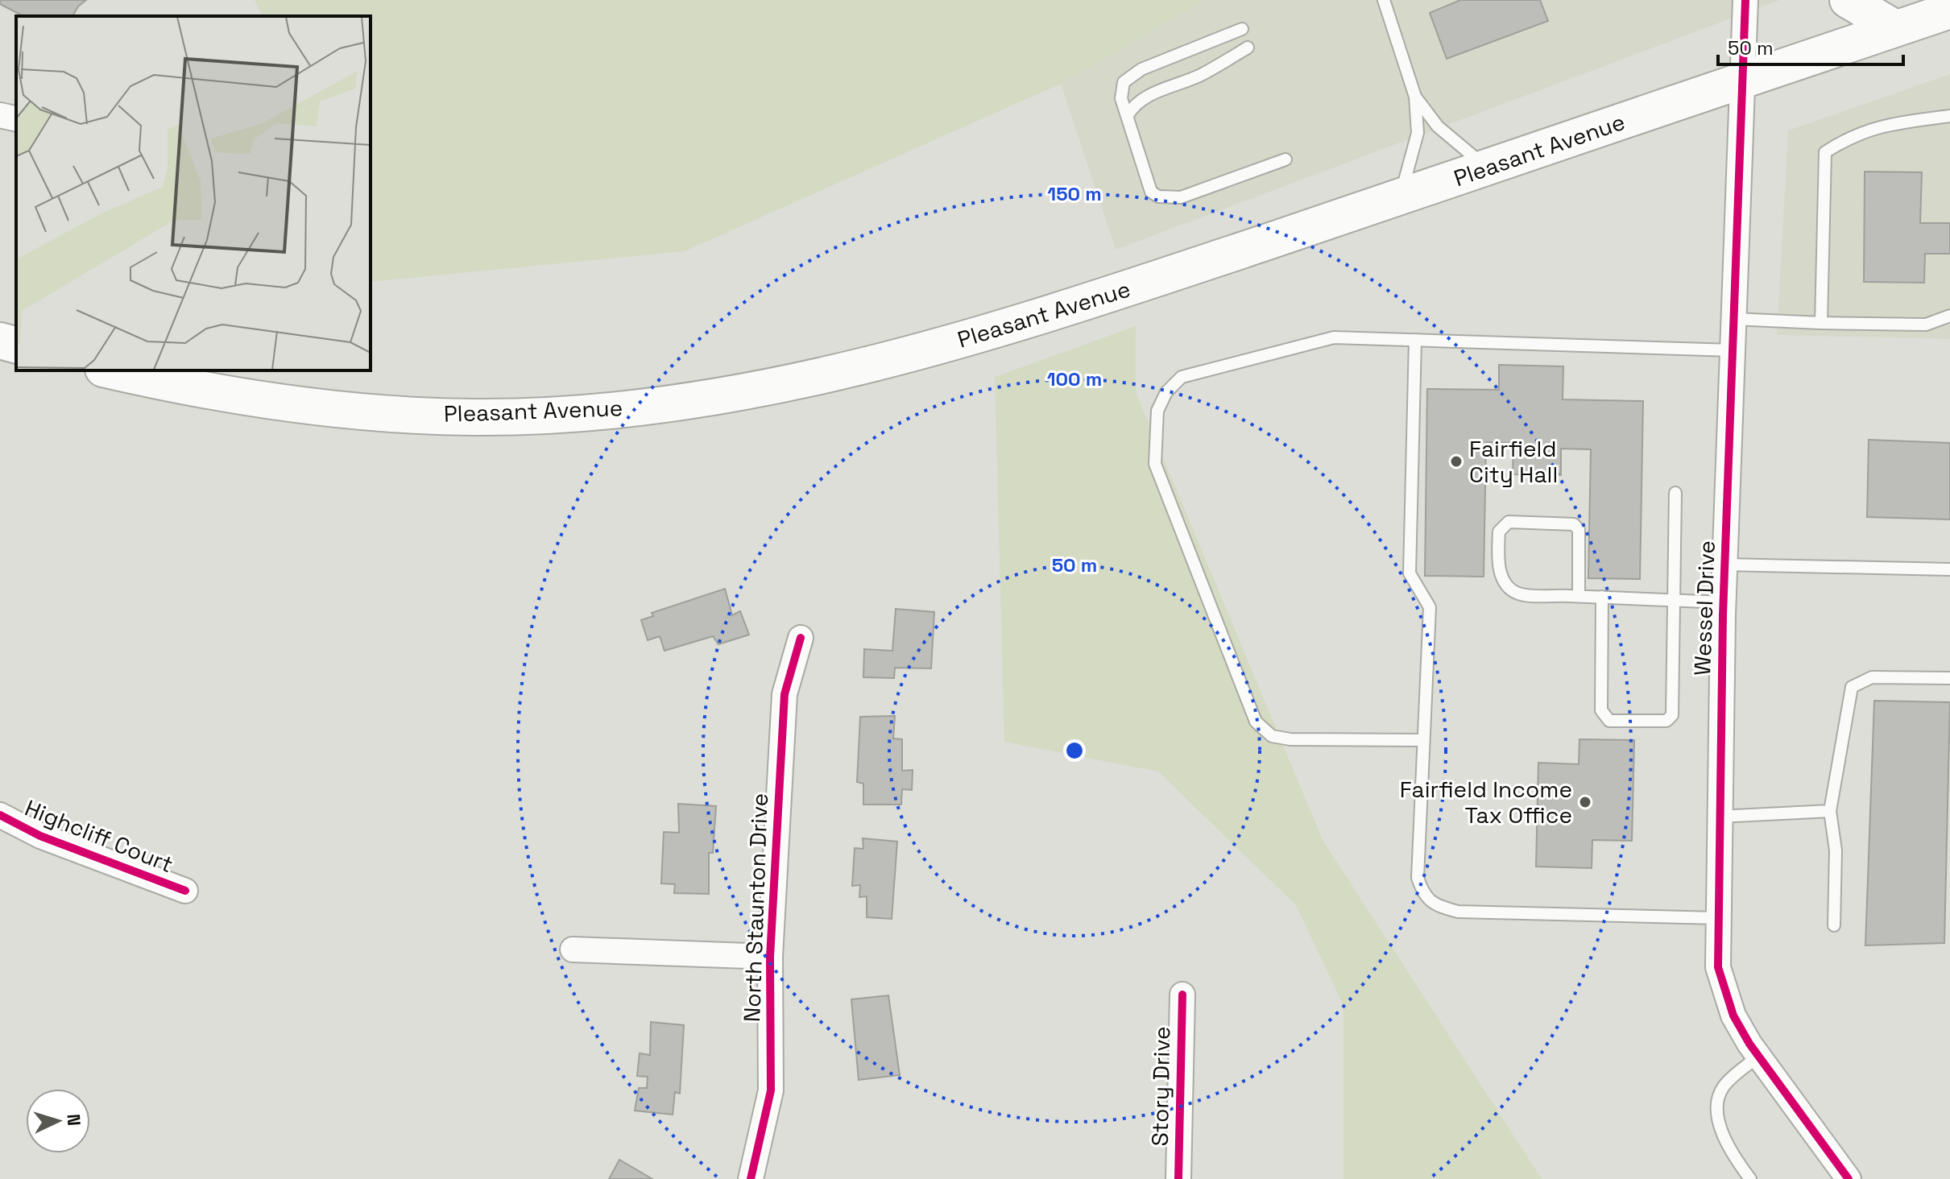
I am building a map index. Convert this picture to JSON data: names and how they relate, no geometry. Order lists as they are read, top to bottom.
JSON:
{
  "streets": {
    "main road": ["Pleasant Avenue"],
    "street": [
      "Wessel Drive",
      "Highcliff Court",
      "North Staunton Drive",
      "Story Drive"
    ]
  },
  "crossings": [
    ["Pleasant Avenue", "Wessel Drive"]
  ],
  "places": ["Fairfield City Hall", "Fairfield Income Tax Office"],
  "scale_bar": "50 m",
  "north": "right",
  "rings": ["150 m", "100 m", "50 m"]
}
